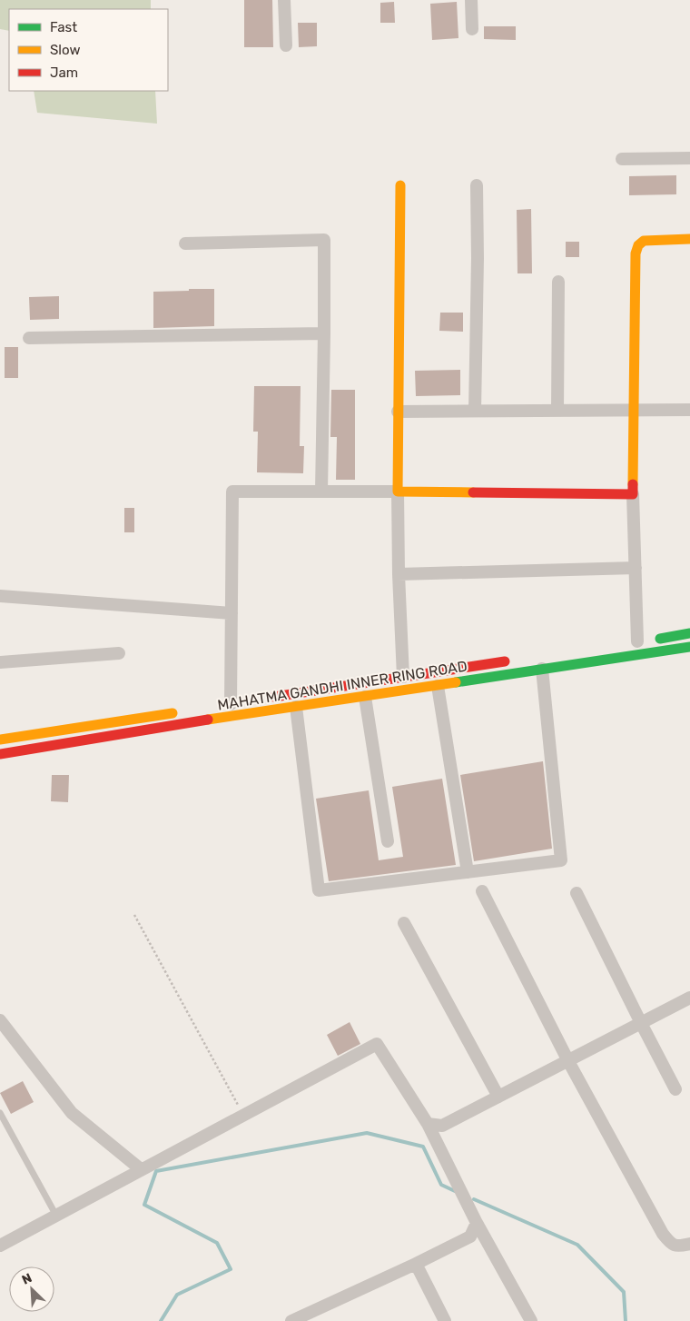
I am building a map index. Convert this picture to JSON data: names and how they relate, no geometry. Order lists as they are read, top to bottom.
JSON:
{
  "streets": {
    "main road": ["MAHATMA GANDHI INNER RING ROAD"]
  },
  "legend": ["Fast", "Slow", "Jam"],
  "north": "top left"
}
